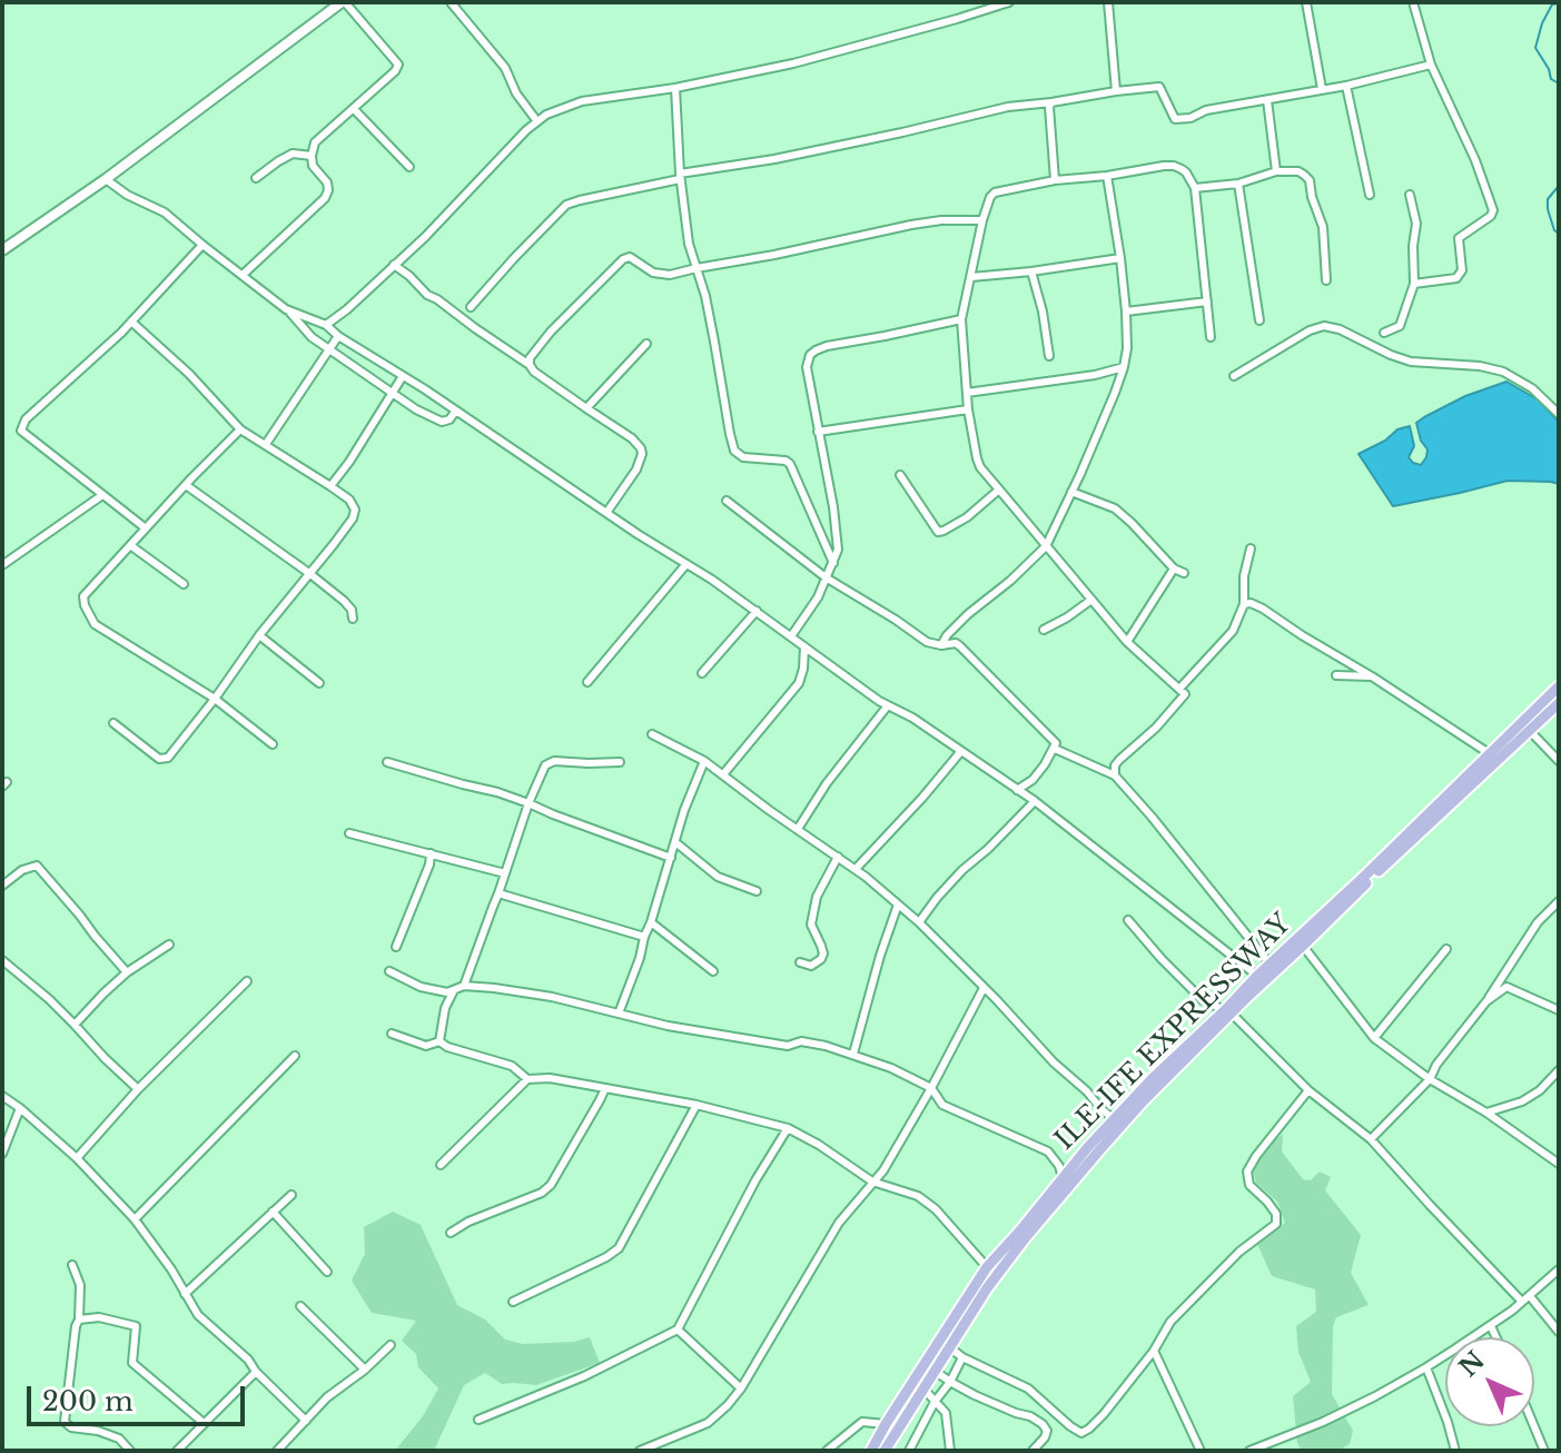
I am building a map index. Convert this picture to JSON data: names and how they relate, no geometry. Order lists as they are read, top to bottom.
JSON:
{
  "streets": {
    "main road": ["ILE-IFE EXPRESSWAY"]
  },
  "scale_bar": "200 m",
  "north": "top left"
}
